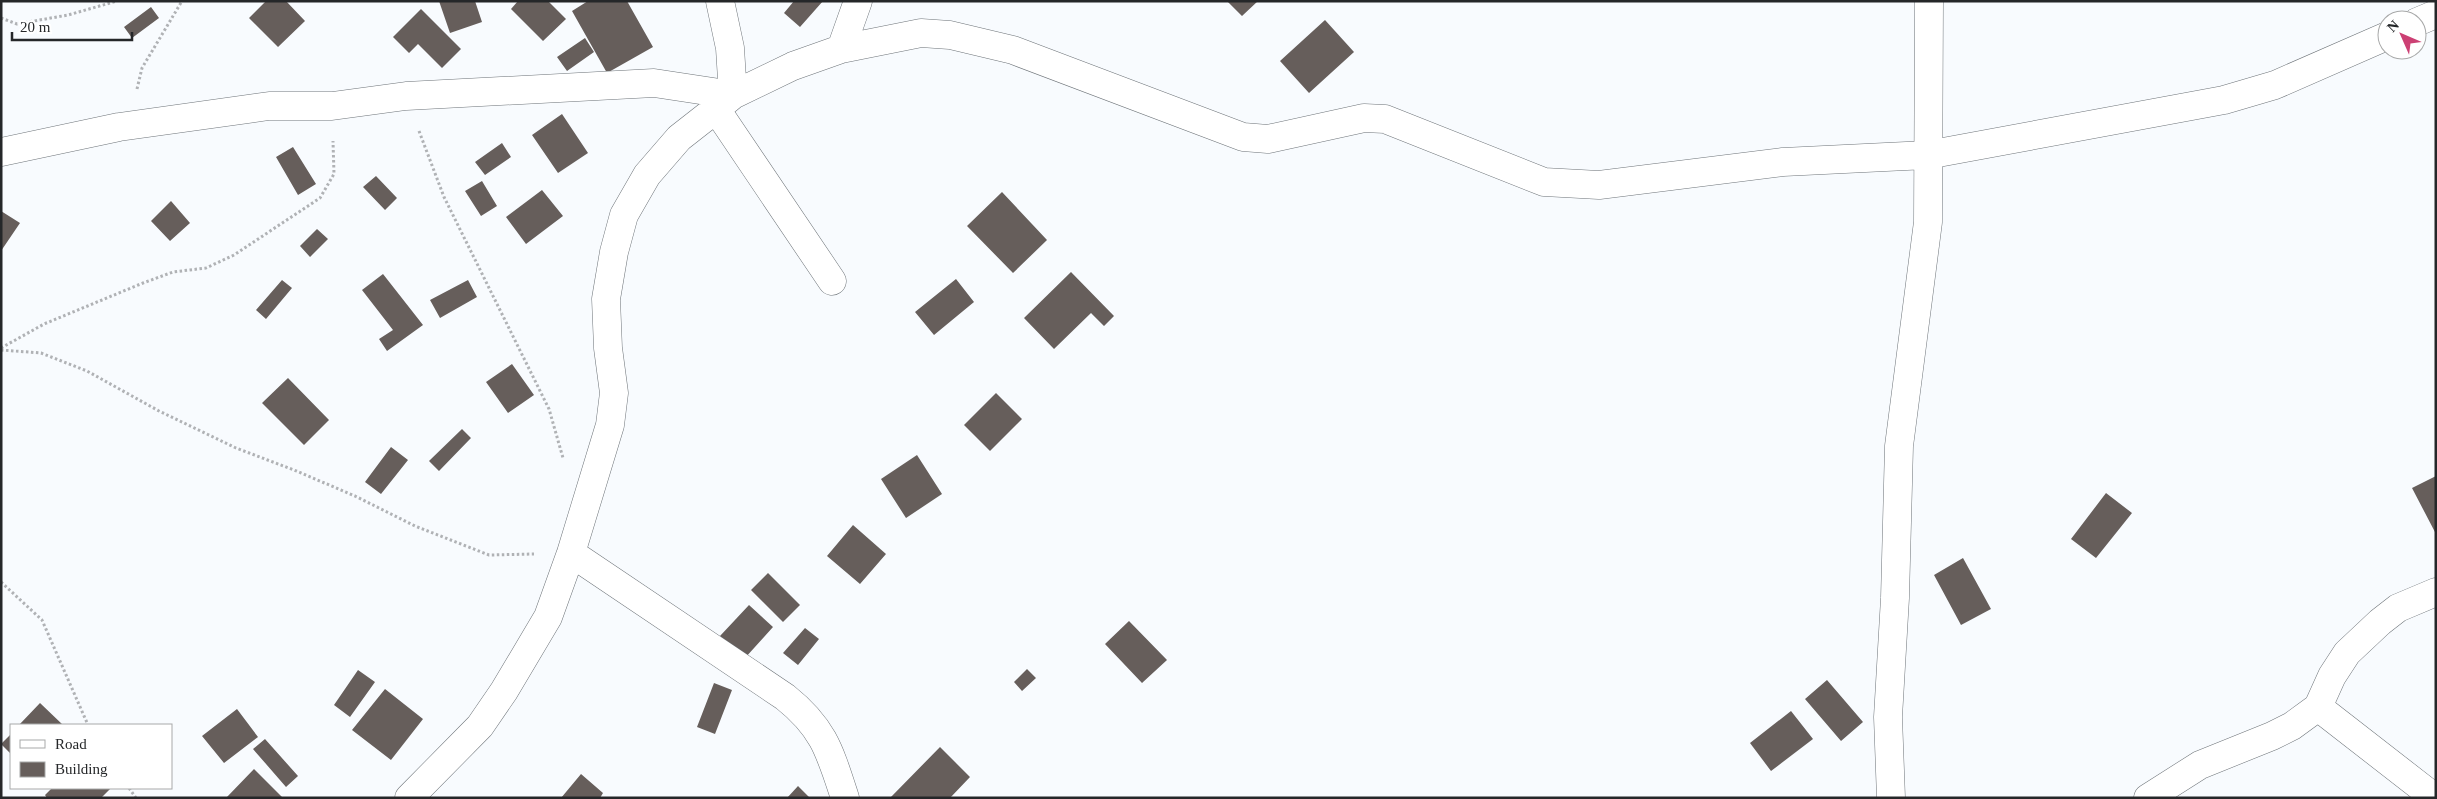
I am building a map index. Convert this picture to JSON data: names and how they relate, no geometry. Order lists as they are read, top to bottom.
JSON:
{
  "legend": ["Road", "Building"],
  "scale_bar": "20 m",
  "north": "top left"
}
